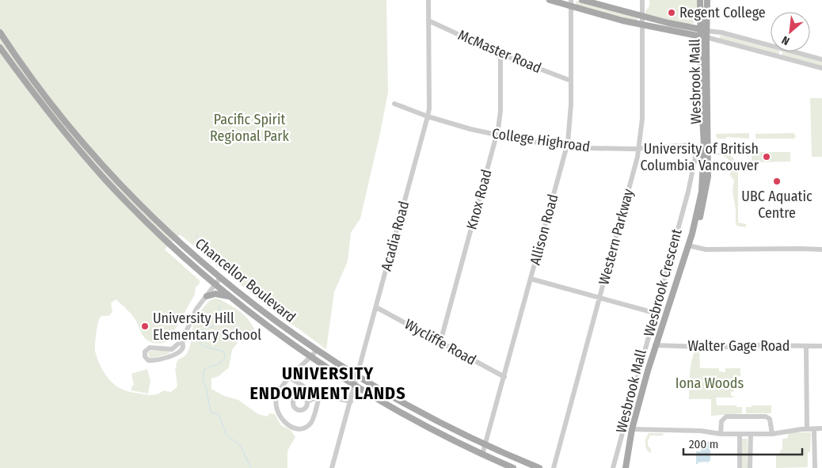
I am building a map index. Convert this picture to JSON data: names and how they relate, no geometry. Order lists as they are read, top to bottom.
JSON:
{
  "streets": {
    "main road": ["Wesbrook Mall", "Chancellor Boulevard"],
    "street": [
      "McMaster Road",
      "College Highroad",
      "Knox Road",
      "Allison Road",
      "Acadia Road",
      "Western Parkway",
      "Wesbrook Crescent",
      "Wycliffe Road",
      "Walter Gage Road"
    ]
  },
  "crossings": [
    ["McMaster Road", "Knox Road"],
    ["McMaster Road", "Allison Road"],
    ["McMaster Road", "Acadia Road"],
    ["Wesbrook Mall", "Walter Gage Road"],
    ["College Highroad", "Knox Road"],
    ["College Highroad", "Allison Road"],
    ["College Highroad", "Acadia Road"],
    ["College Highroad", "Western Parkway"],
    ["College Highroad", "Wesbrook Crescent"],
    ["Knox Road", "Wycliffe Road"],
    ["Allison Road", "Chancellor Boulevard"],
    ["Allison Road", "Wycliffe Road"],
    ["Acadia Road", "Chancellor Boulevard"],
    ["Acadia Road", "Wycliffe Road"]
  ],
  "districts": ["UNIVERSITY ENDOWMENT LANDS"],
  "parks": ["Pacific Spirit Regional Park", "Iona Woods"],
  "places": [
    "Regent College",
    "University of British Columbia Vancouver",
    "UBC Aquatic Centre",
    "University Hill Elementary School"
  ],
  "scale_bar": "200 m",
  "north": "bottom left"
}
